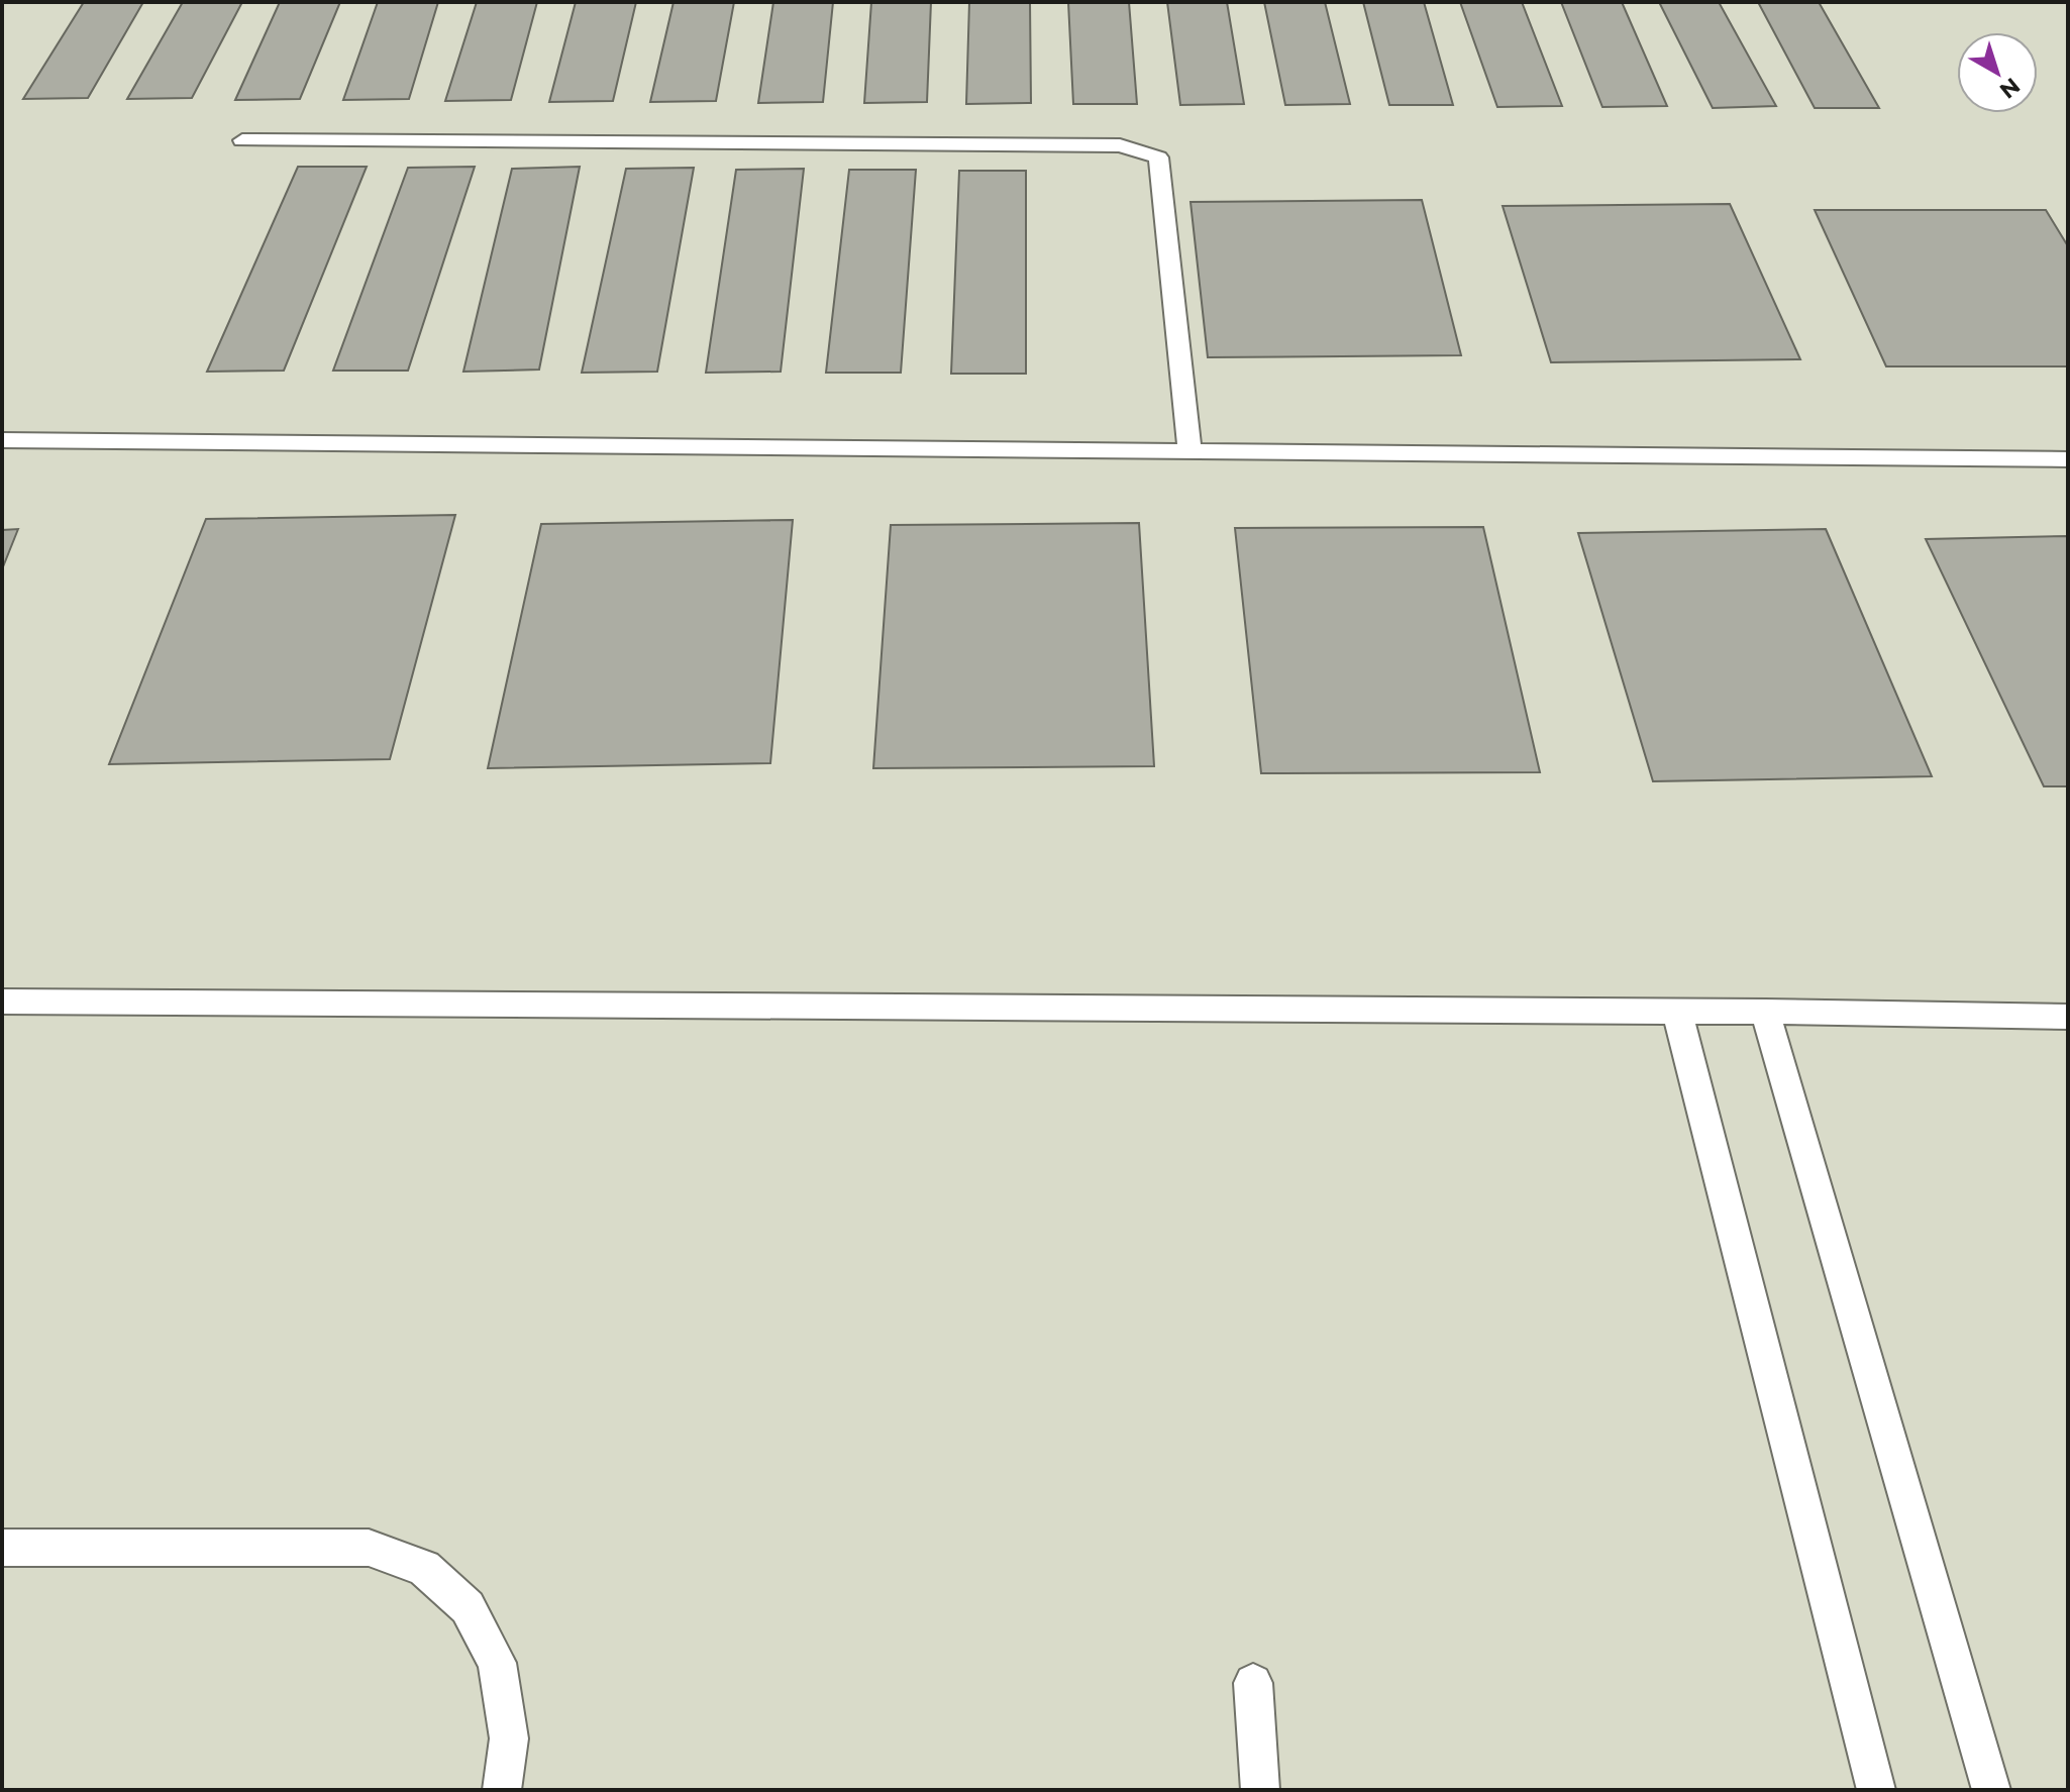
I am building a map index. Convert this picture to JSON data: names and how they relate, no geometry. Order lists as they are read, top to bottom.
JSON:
{
  "north": "bottom right"
}
